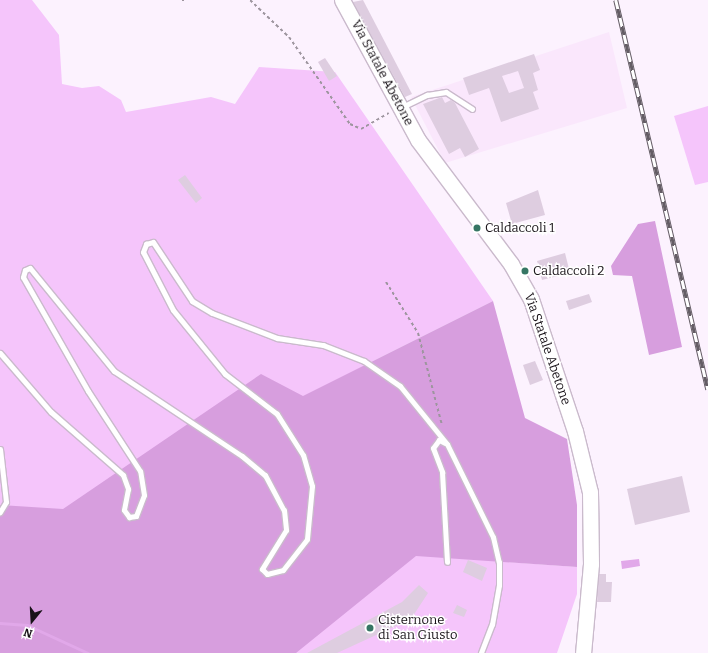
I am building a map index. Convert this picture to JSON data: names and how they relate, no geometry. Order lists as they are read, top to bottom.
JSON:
{
  "streets": {
    "main road": ["Via Statale Abetone"]
  },
  "places": ["Caldaccoli 1", "Caldaccoli 2", "Cisternone di San Giusto"],
  "north": "bottom"
}
